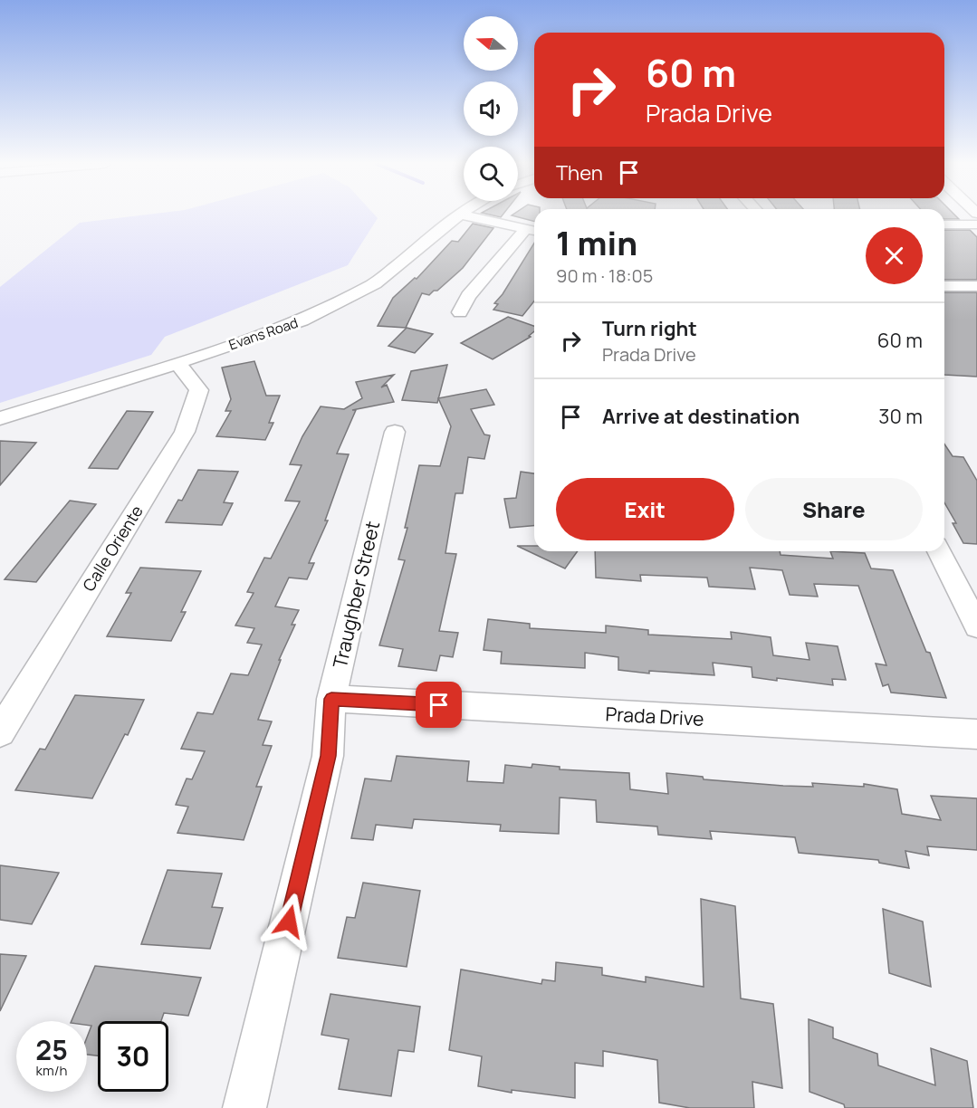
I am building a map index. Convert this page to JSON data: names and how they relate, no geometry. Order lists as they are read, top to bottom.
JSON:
{
  "streets": {
    "street": [
      "Evans Road",
      "Calle Oriente",
      "Traughber Street",
      "Prada Drive"
    ]
  },
  "crossings": [
    ["Evans Road", "Calle Oriente"],
    ["Traughber Street", "Prada Drive"]
  ],
  "north": "left",
  "page": {
    "turn": ["60 m", "Prada Drive"],
    "then": "Then",
    "heading": ["1 min", "90 m · 18:05"],
    "list": [
      {
        "name": "Turn right",
        "note": "Prada Drive",
        "value": "60 m"
      },
      {
        "name": "Arrive at destination",
        "value": "30 m"
      }
    ],
    "buttons": ["Exit", "Share"],
    "speed": "25 km/h",
    "limit": "30"
  }
}
